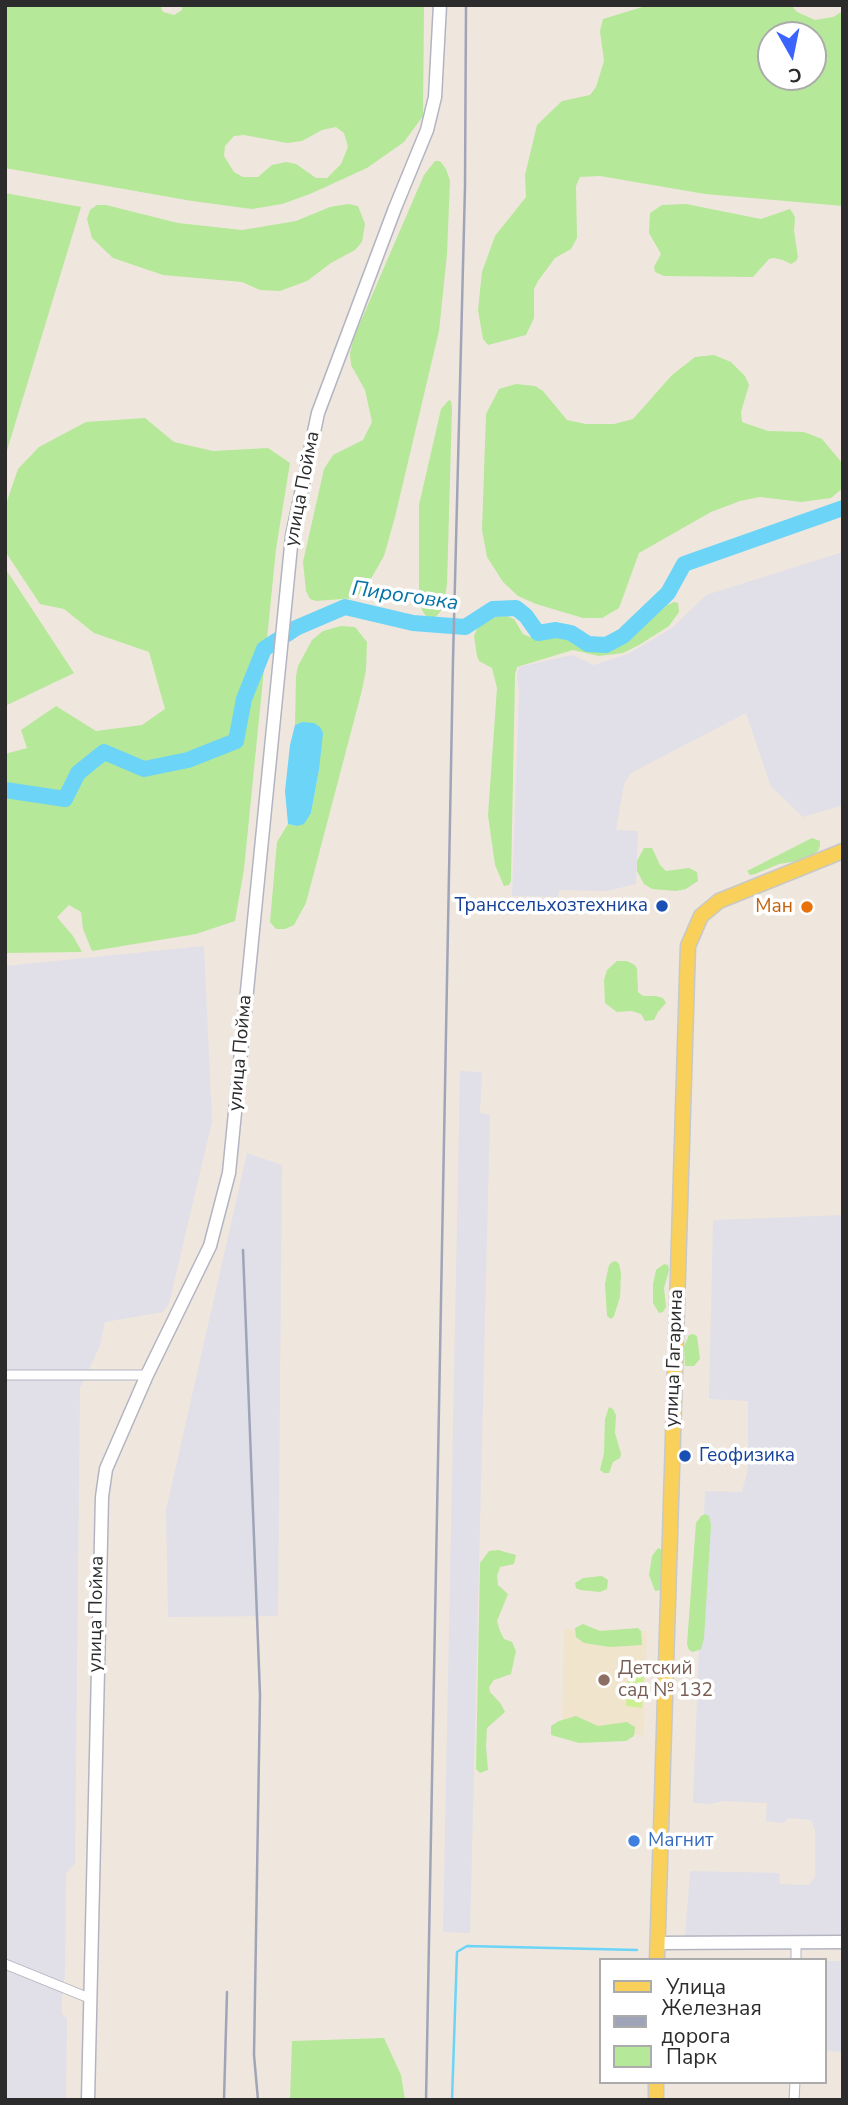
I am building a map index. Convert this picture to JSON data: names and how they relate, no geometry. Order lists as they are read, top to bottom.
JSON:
{
  "streets": {
    "main road": ["улица Пойма", "улица Гагарина"]
  },
  "water": ["Пироговка"],
  "places": [
    "Транссельхозтехника",
    "Ман",
    "Геофизика",
    "Детский сад № 132",
    "Магнит"
  ],
  "legend": ["Улица", "Железная дорога", "Парк"],
  "north": "bottom"
}
